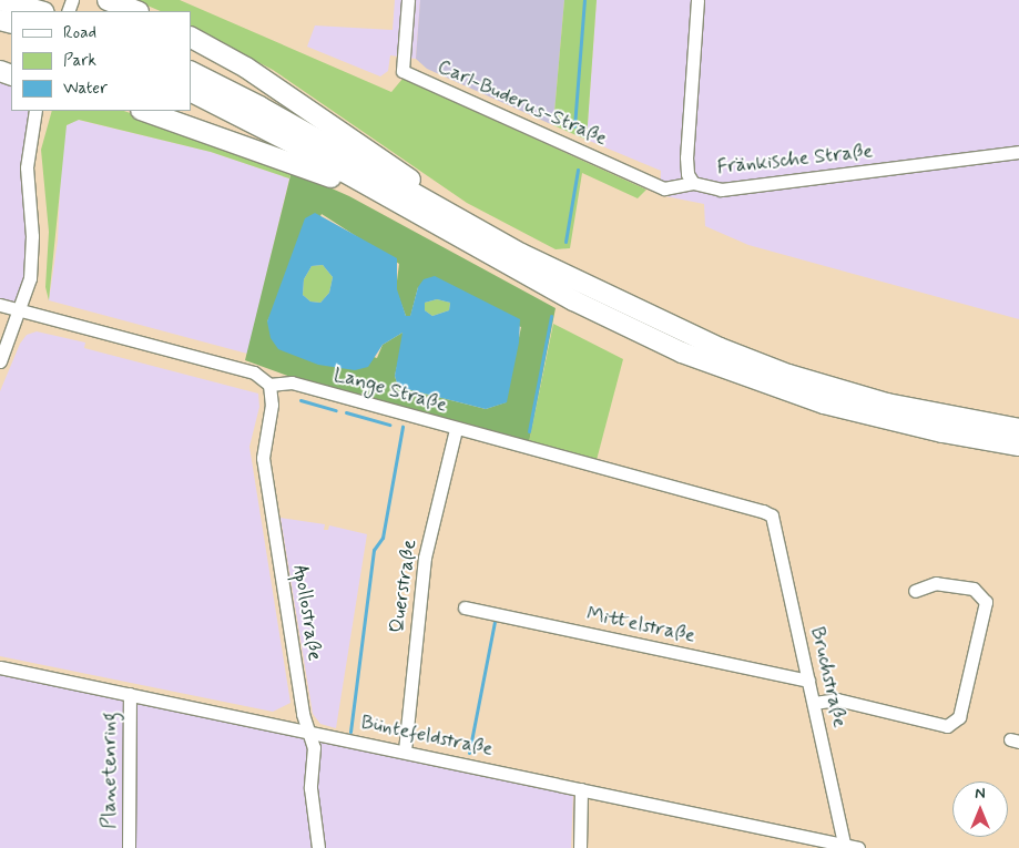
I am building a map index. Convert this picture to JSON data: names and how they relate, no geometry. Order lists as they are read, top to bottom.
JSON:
{
  "streets": {
    "street": [
      "Carl-Buderus-Straße",
      "Fränkische Straße",
      "Lange Straße",
      "Querstraße",
      "Apollostraße",
      "Mittelstraße",
      "Bruchstraße",
      "Büntefeldstraße",
      "Planetenring"
    ]
  },
  "crossings": [
    ["Carl-Buderus-Straße", "Fränkische Straße"],
    ["Lange Straße", "Querstraße"],
    ["Lange Straße", "Apollostraße"],
    ["Lange Straße", "Bruchstraße"],
    ["Querstraße", "Büntefeldstraße"],
    ["Apollostraße", "Büntefeldstraße"],
    ["Mittelstraße", "Bruchstraße"],
    ["Bruchstraße", "Büntefeldstraße"],
    ["Büntefeldstraße", "Planetenring"]
  ],
  "legend": ["Road", "Park", "Water"],
  "north": "top"
}
